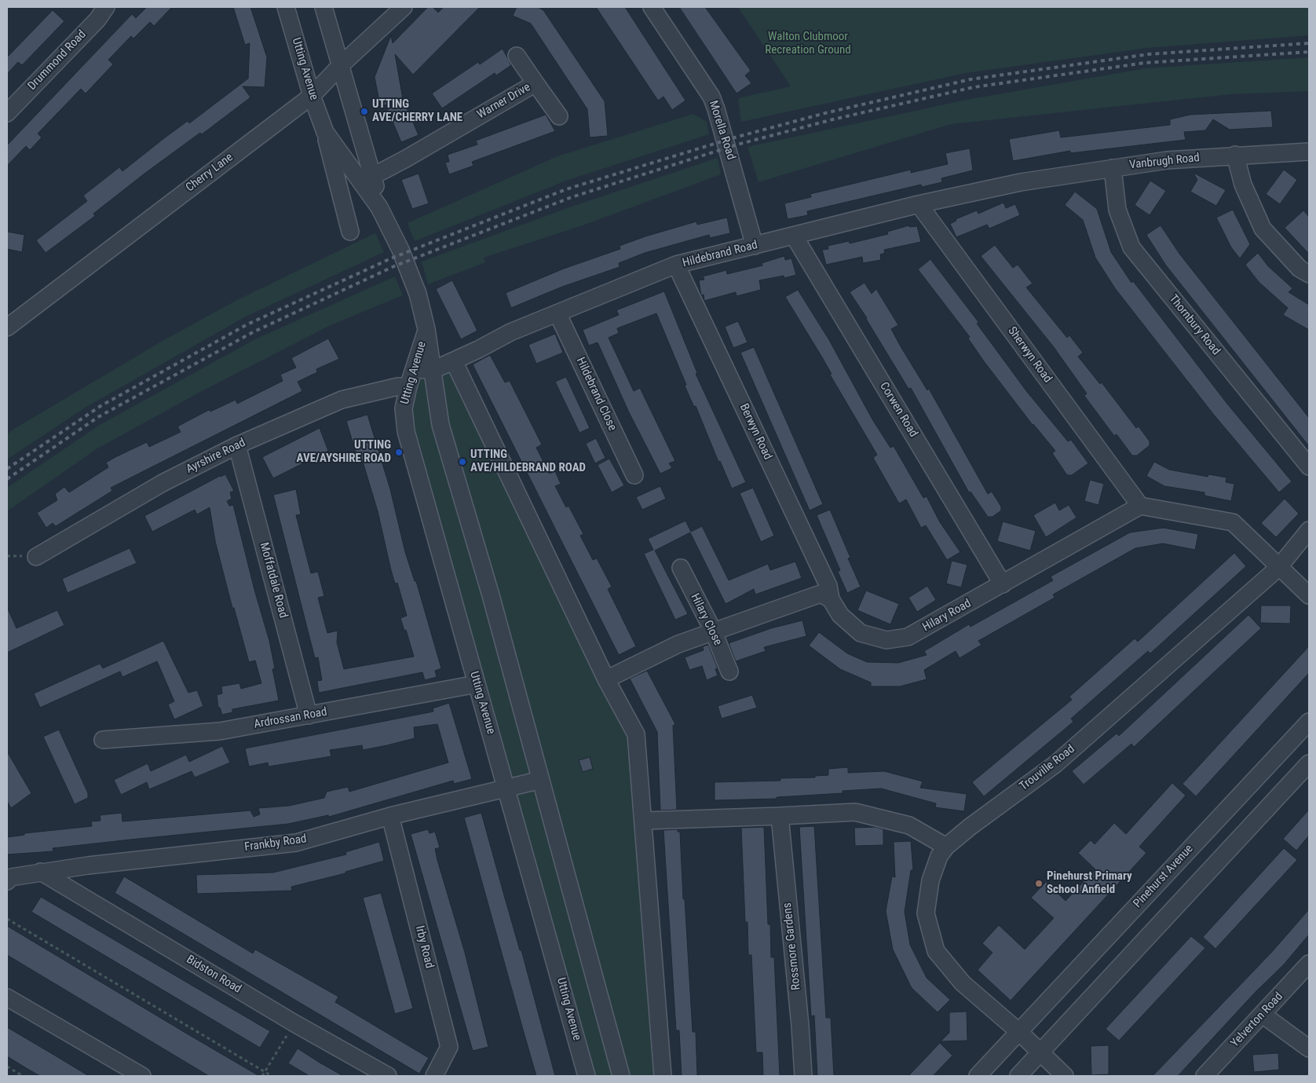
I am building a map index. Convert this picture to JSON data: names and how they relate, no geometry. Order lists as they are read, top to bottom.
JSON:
{
  "streets": {
    "street": [
      "Drummond Road",
      "Utting Avenue",
      "Warner Drive",
      "Morella Road",
      "Vanbrugh Road",
      "Cherry Lane",
      "Hildebrand Road",
      "Thornbury Road",
      "Sherwyn Road",
      "Hildebrand Close",
      "Corwen Road",
      "Berwyn Road",
      "Ayrshire Road",
      "Moffatdale Road",
      "Hilary Road",
      "Hilary Close",
      "Ardrossan Road",
      "Trouville Road",
      "Frankby Road",
      "Pinehurst Avenue",
      "Rossmore Gardens",
      "Irby Road",
      "Bidston Road",
      "Yelverton Road"
    ]
  },
  "crossings": [
    ["Utting Avenue", "Warner Drive"],
    ["Utting Avenue", "Cherry Lane"],
    ["Utting Avenue", "Hildebrand Road"],
    ["Utting Avenue", "Ayrshire Road"],
    ["Utting Avenue", "Ardrossan Road"],
    ["Utting Avenue", "Frankby Road"],
    ["Morella Road", "Hildebrand Road"],
    ["Vanbrugh Road", "Hildebrand Road"],
    ["Vanbrugh Road", "Thornbury Road"],
    ["Hildebrand Road", "Sherwyn Road"],
    ["Hildebrand Road", "Hildebrand Close"],
    ["Hildebrand Road", "Corwen Road"],
    ["Hildebrand Road", "Berwyn Road"],
    ["Sherwyn Road", "Hilary Road"],
    ["Corwen Road", "Hilary Road"],
    ["Berwyn Road", "Hilary Road"],
    ["Ayrshire Road", "Moffatdale Road"],
    ["Moffatdale Road", "Ardrossan Road"],
    ["Trouville Road", "Pinehurst Avenue"],
    ["Frankby Road", "Irby Road"],
    ["Frankby Road", "Bidston Road"]
  ],
  "parks": ["Walton Clubmoor Recreation Ground"],
  "places": [
    "UTTING AVE/CHERRY LANE",
    "UTTING AVE/AYSHIRE ROAD",
    "UTTING AVE/HILDEBRAND ROAD",
    "Pinehurst Primary School Anfield"
  ]
}
